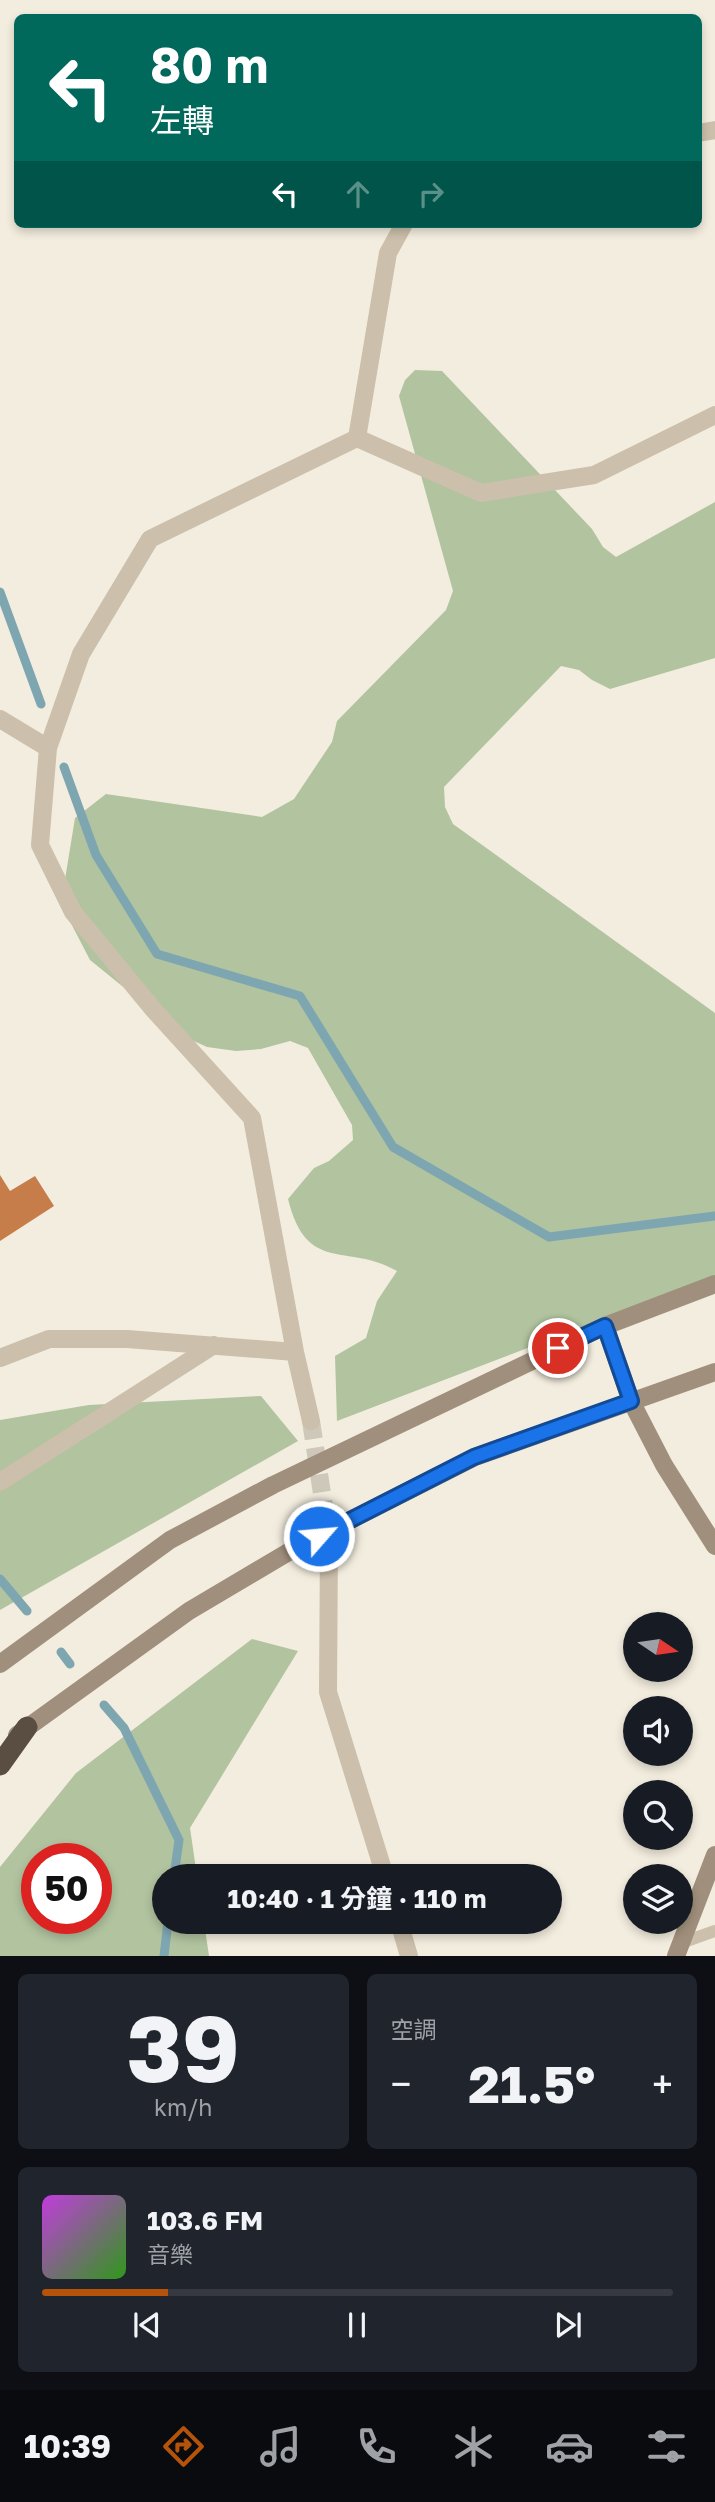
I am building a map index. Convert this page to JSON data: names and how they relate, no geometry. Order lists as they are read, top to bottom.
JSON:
{
  "north": "right",
  "page": {
    "turn": ["80 m", "左轉"],
    "limit": "50",
    "trip": "10:40 · 1 分鐘 · 110 m",
    "tile": [
      ["39", "km/h"],
      "空調"
    ],
    "heat": ["−", "21.5°", "+"],
    "song": ["103.6 FM", "音樂"],
    "tabs": "10:39"
  }
}
